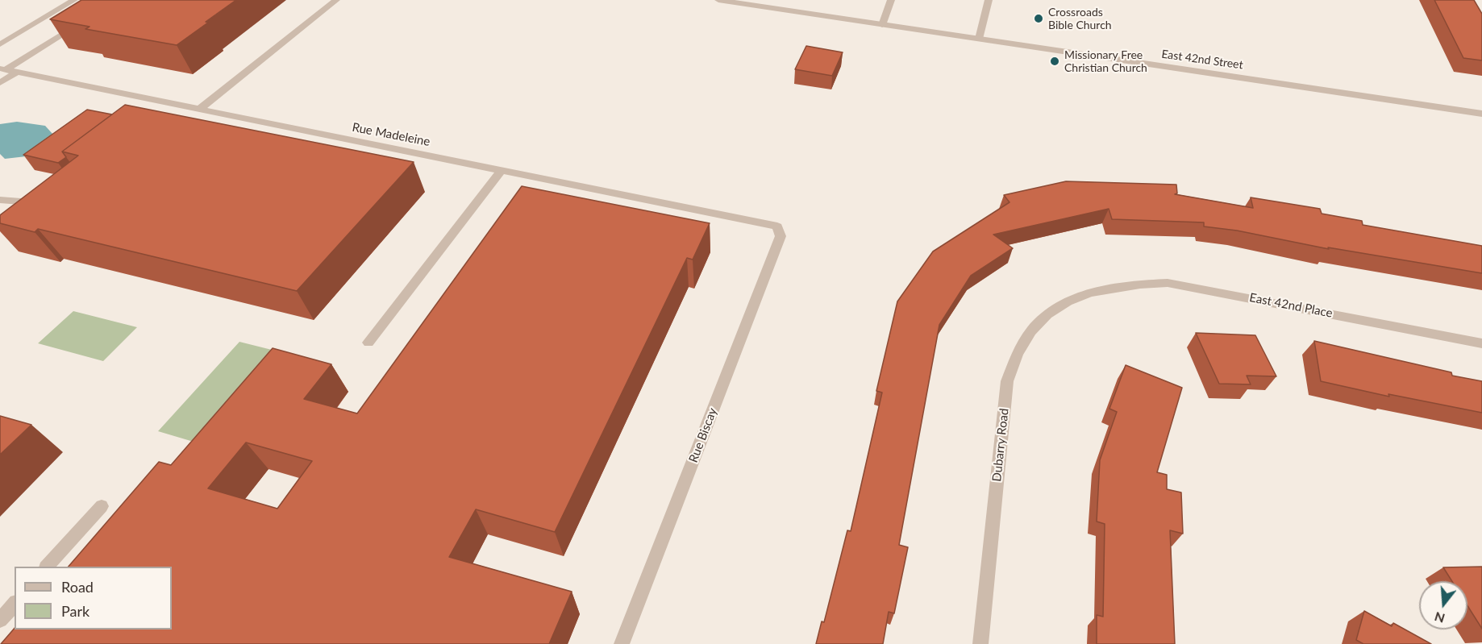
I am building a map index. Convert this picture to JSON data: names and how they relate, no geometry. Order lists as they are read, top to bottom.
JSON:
{
  "streets": {
    "street": [
      "East 42nd Street",
      "Rue Madeleine",
      "East 42nd Place",
      "Rue Biscay",
      "Dubarry Road"
    ]
  },
  "crossings": [
    ["Rue Madeleine", "Rue Biscay"],
    ["East 42nd Place", "Dubarry Road"]
  ],
  "places": ["Crossroads Bible Church", "Missionary Free Christian Church"],
  "legend": ["Road", "Park"],
  "north": "bottom"
}
